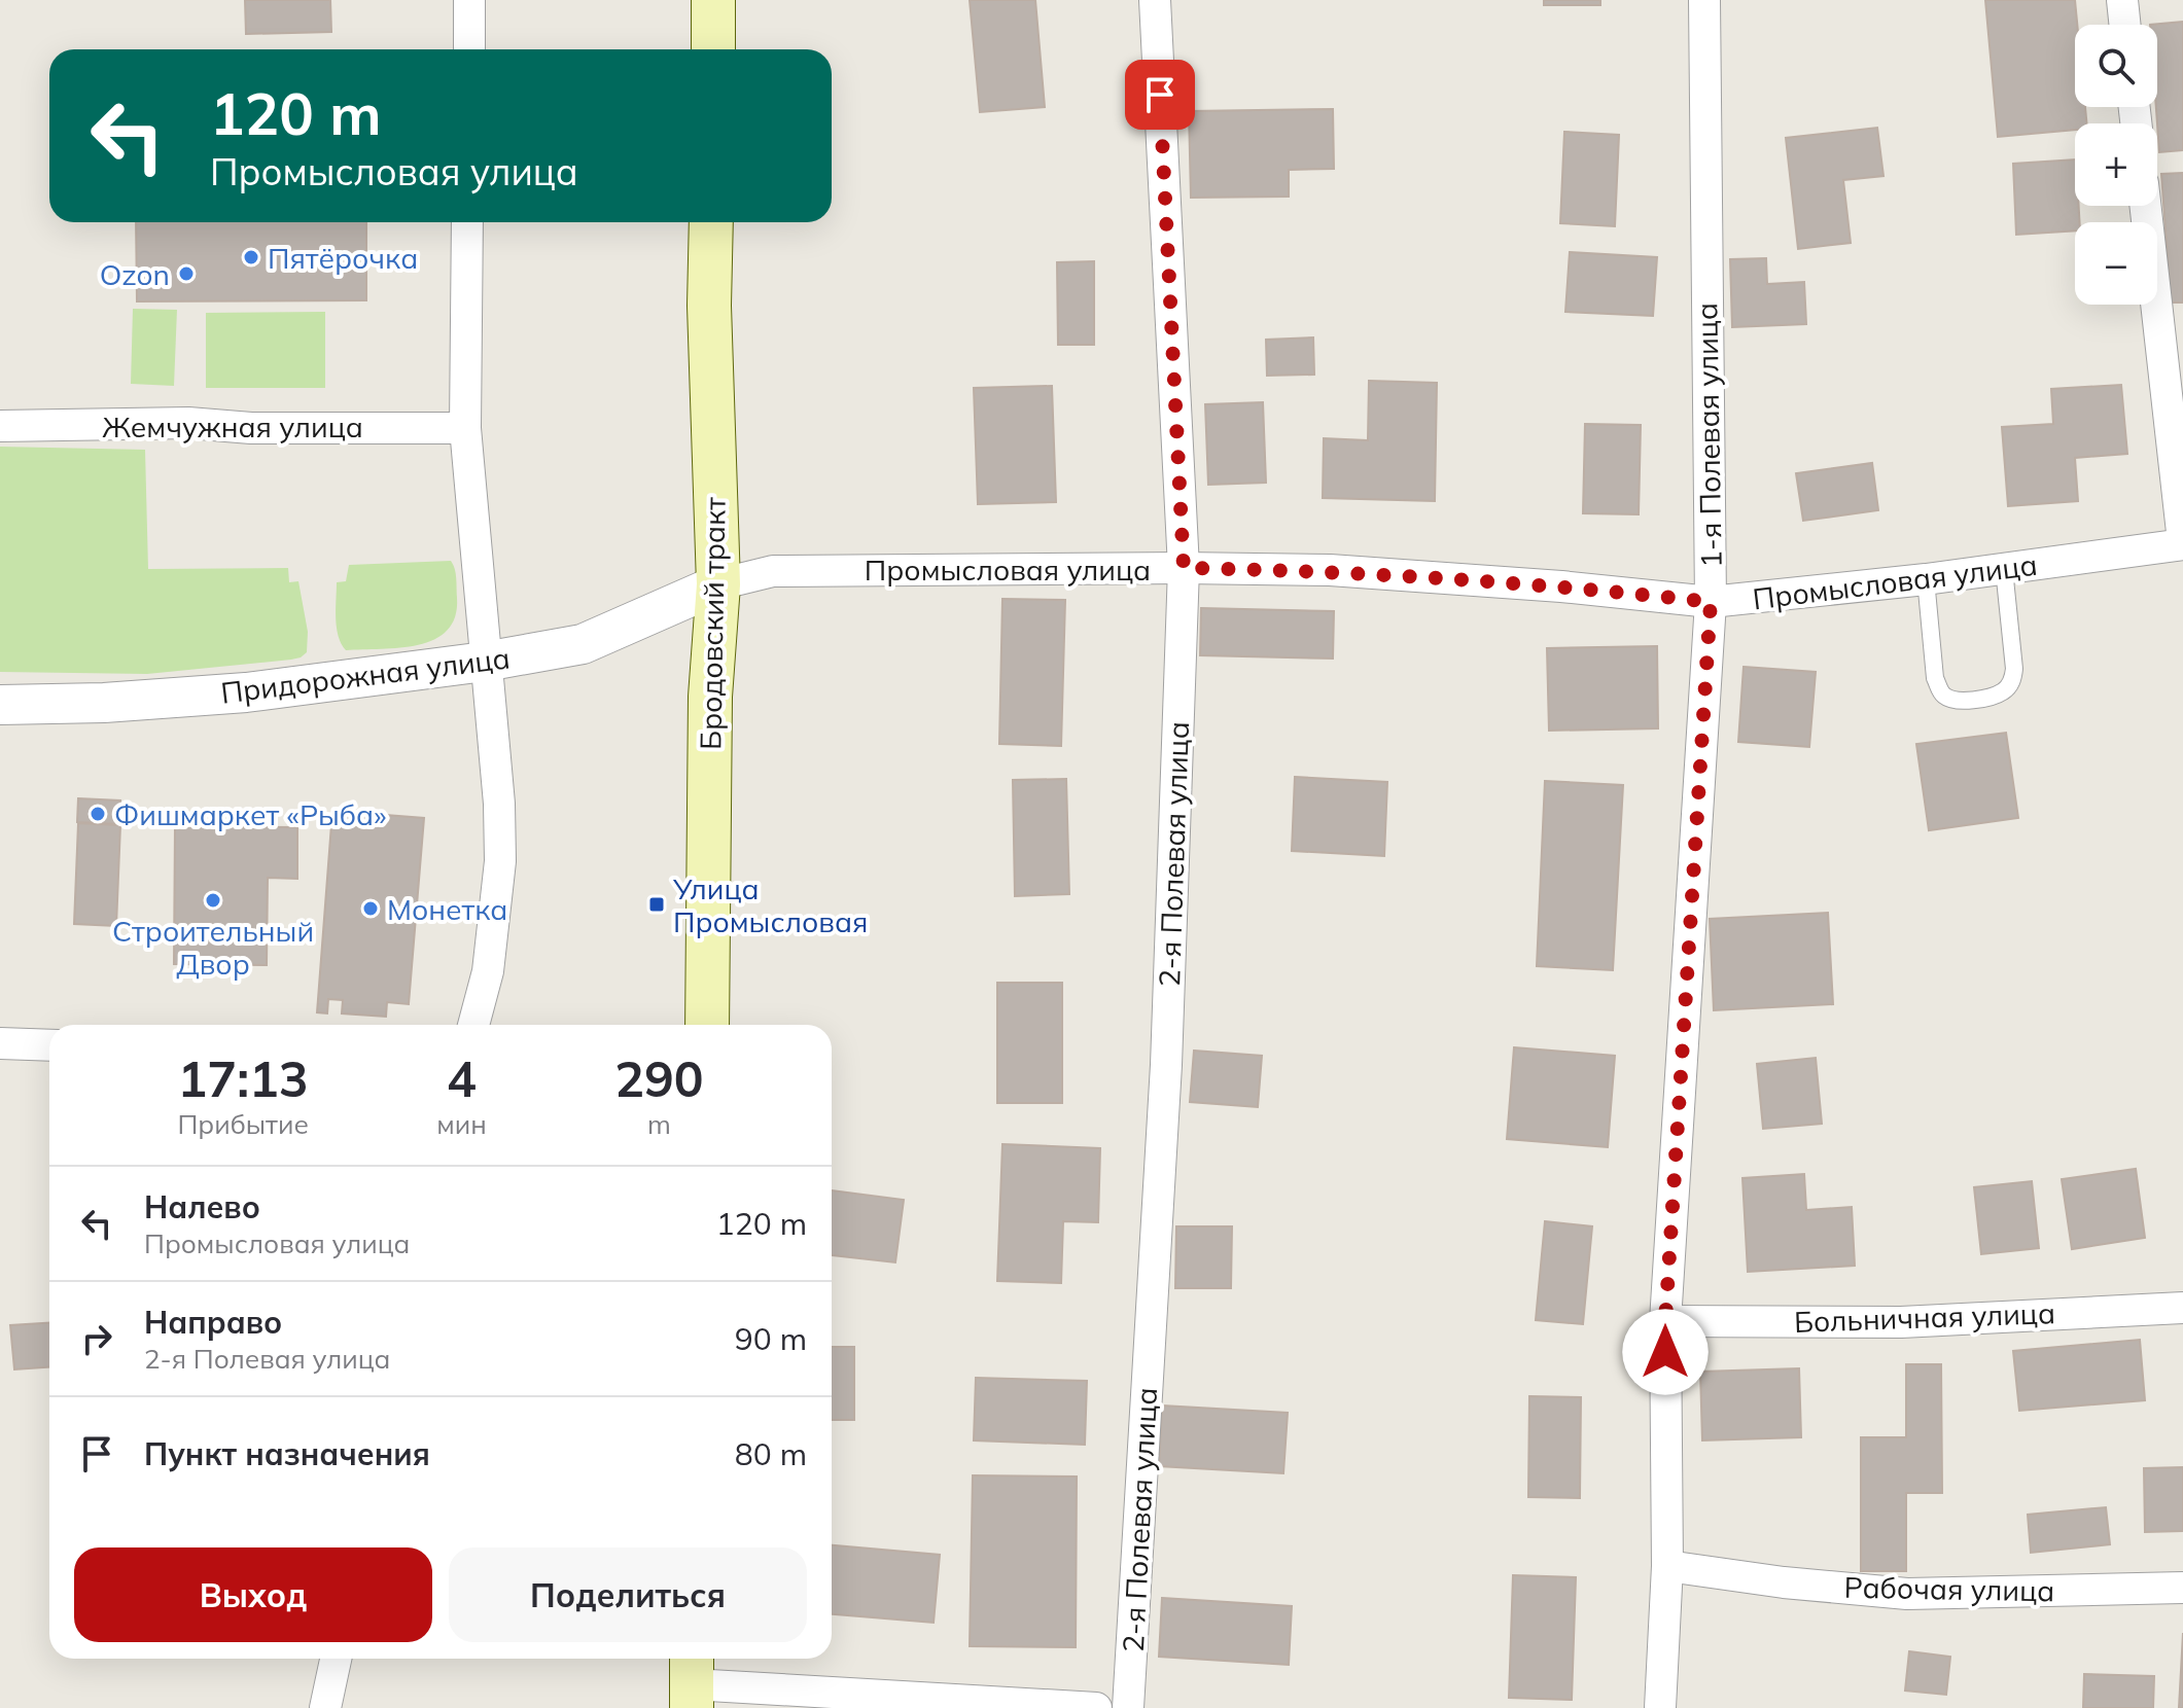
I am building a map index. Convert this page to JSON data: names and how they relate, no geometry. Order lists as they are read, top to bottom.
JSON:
{
  "streets": {
    "main road": ["Бродовский тракт"],
    "street": [
      "Жемчужная улица",
      "1-я Полевая улица",
      "Промысловая улица",
      "Придорожная улица",
      "2-я Полевая улица",
      "Больничная улица",
      "Рабочая улица"
    ]
  },
  "crossings": [
    ["1-я Полевая улица", "Промысловая улица"],
    ["1-я Полевая улица", "Больничная улица"],
    ["1-я Полевая улица", "Рабочая улица"],
    ["Промысловая улица", "Бродовский тракт"],
    ["Промысловая улица", "Придорожная улица"],
    ["Промысловая улица", "2-я Полевая улица"],
    ["Бродовский тракт", "Придорожная улица"]
  ],
  "places": {
    "other": [
      "Пятёрочка",
      "Ozon",
      "Фишмаркет «Рыба»",
      "Строительный Двор",
      "Монетка"
    ],
    "transit": ["Улица Промысловая"]
  },
  "page": {
    "map_buttons": ["+", "−"],
    "turn": ["120 m", "Промысловая улица"],
    "eta": [
      "17:13",
      "Прибытие",
      "4",
      "мин",
      "290",
      "m"
    ],
    "list": [
      {
        "name": "Налево",
        "note": "Промысловая улица",
        "value": "120 m"
      },
      {
        "name": "Направо",
        "note": "2-я Полевая улица",
        "value": "90 m"
      },
      {
        "name": "Пункт назначения",
        "value": "80 m"
      }
    ],
    "buttons": ["Выход", "Поделиться"]
  }
}
